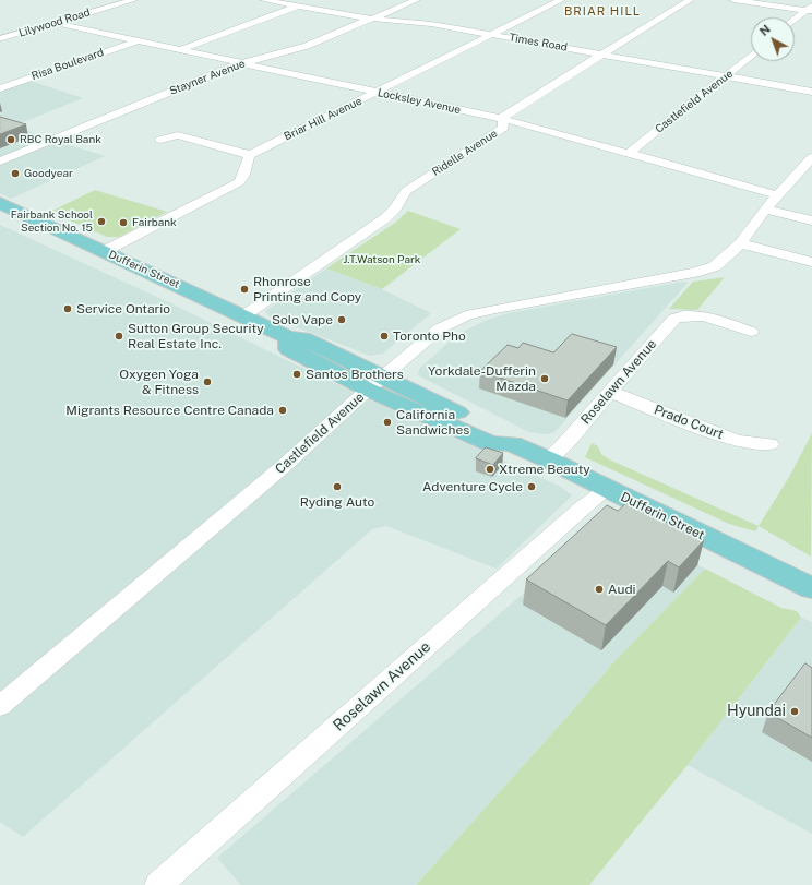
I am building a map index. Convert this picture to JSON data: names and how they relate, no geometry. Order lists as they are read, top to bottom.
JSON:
{
  "streets": {
    "main road": ["Dufferin Street"],
    "street": [
      "Lilywood Road",
      "Times Road",
      "Risa Boulevard",
      "Stayner Avenue",
      "Locksley Avenue",
      "Castlefield Avenue",
      "Briar Hill Avenue",
      "Ridelle Avenue",
      "Roselawn Avenue",
      "Prado Court"
    ]
  },
  "crossings": [
    ["Lilywood Road", "Locksley Avenue"],
    ["Times Road", "Stayner Avenue"],
    ["Times Road", "Castlefield Avenue"],
    ["Times Road", "Briar Hill Avenue"],
    ["Times Road", "Ridelle Avenue"],
    ["Risa Boulevard", "Locksley Avenue"],
    ["Stayner Avenue", "Locksley Avenue"],
    ["Locksley Avenue", "Castlefield Avenue"],
    ["Locksley Avenue", "Briar Hill Avenue"],
    ["Locksley Avenue", "Ridelle Avenue"],
    ["Castlefield Avenue", "Dufferin Street"],
    ["Ridelle Avenue", "Dufferin Street"],
    ["Dufferin Street", "Roselawn Avenue"],
    ["Roselawn Avenue", "Prado Court"]
  ],
  "districts": ["BRIAR HILL"],
  "parks": ["J.T.Watson Park"],
  "places": [
    "RBC Royal Bank",
    "Goodyear",
    "Fairbank School Section No. 15",
    "Fairbank",
    "Rhonrose Printing and Copy",
    "Service Ontario",
    "Solo Vape",
    "Sutton Group Security Real Estate Inc.",
    "Toronto Pho",
    "Santos Brothers",
    "Yorkdale-Dufferin Mazda",
    "Oxygen Yoga & Fitness",
    "Migrants Resource Centre Canada",
    "California Sandwiches",
    "Xtreme Beauty",
    "Ryding Auto",
    "Adventure Cycle",
    "Audi",
    "Hyundai"
  ],
  "north": "top left"
}
